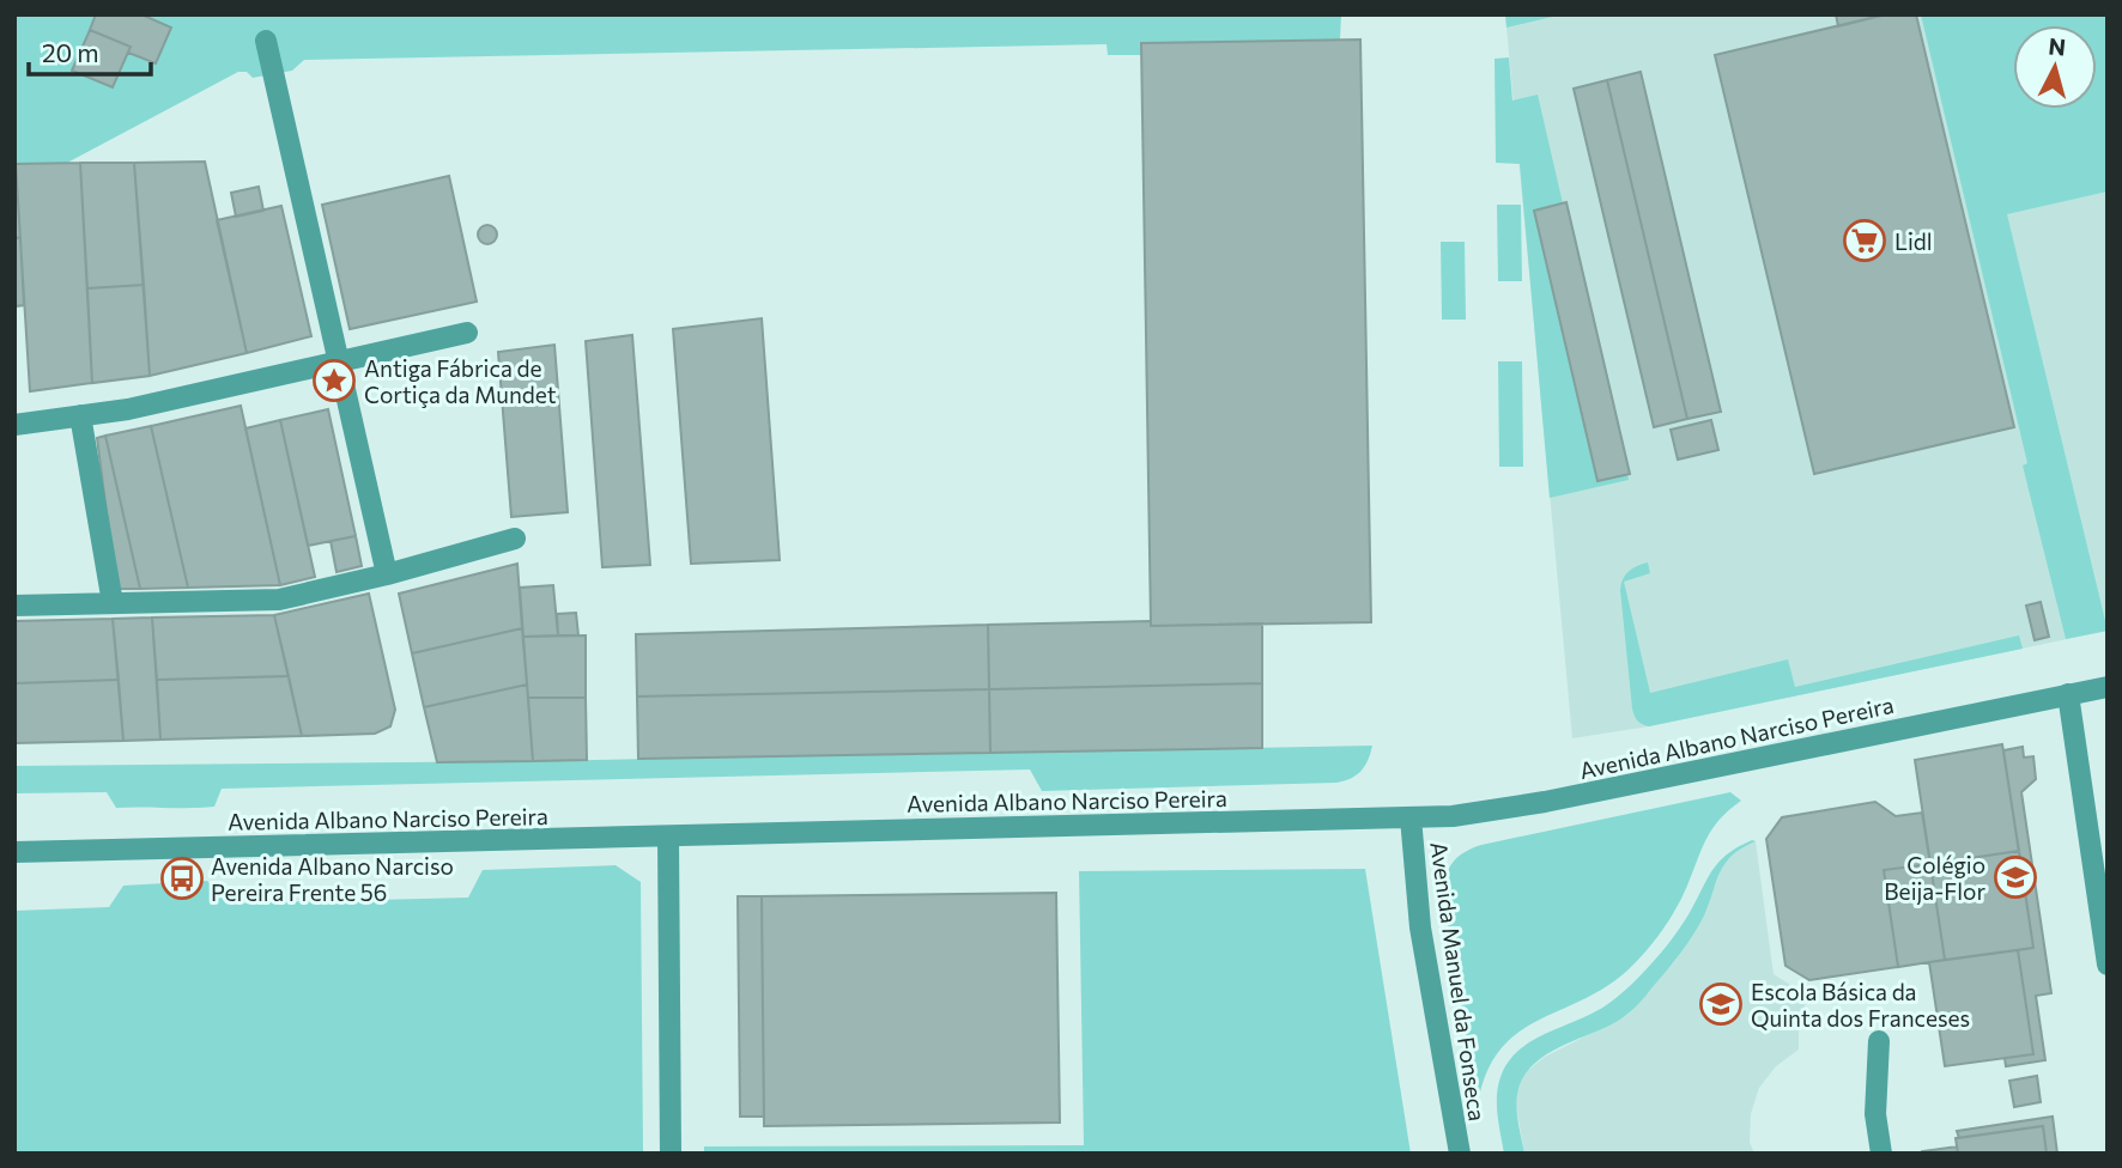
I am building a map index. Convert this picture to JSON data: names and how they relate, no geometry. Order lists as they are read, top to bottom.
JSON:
{
  "streets": {
    "street": ["Avenida Albano Narciso Pereira", "Avenida Manuel da Fonseca"]
  },
  "crossings": [
    ["Avenida Albano Narciso Pereira", "Avenida Manuel da Fonseca"]
  ],
  "places": {
    "supermarket": ["Lidl"],
    "place": ["Antiga Fábrica de Cortiça da Mundet"],
    "school or university": ["Colégio Beija-Flor", "Escola Básica da Quinta dos Franceses"],
    "bus stop": ["Avenida Albano Narciso Pereira Frente 56"]
  },
  "scale_bar": "20 m",
  "north": "top"
}
